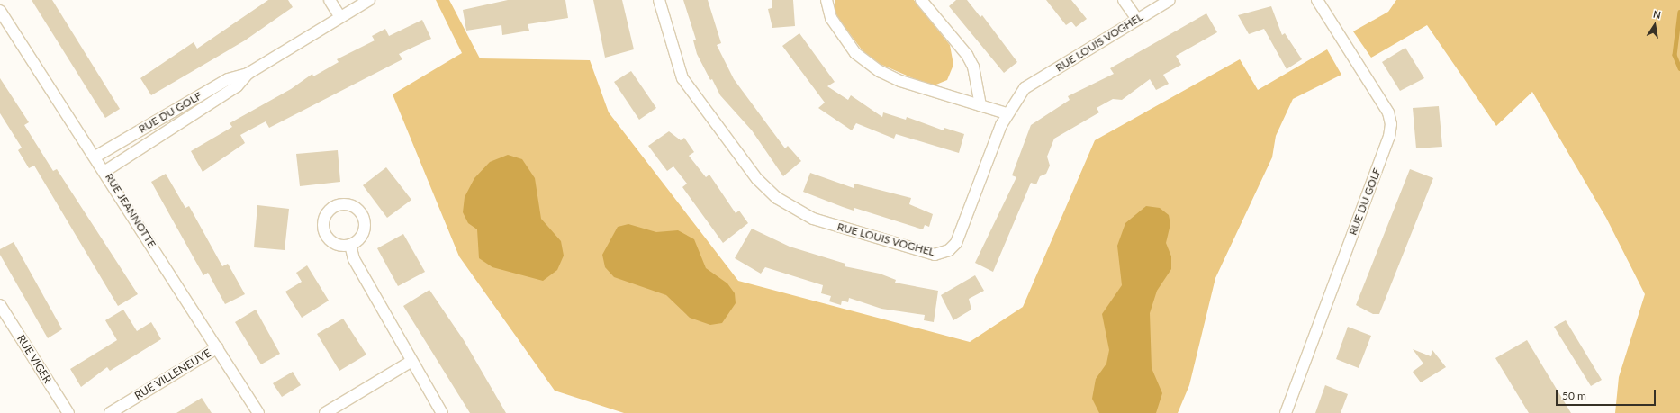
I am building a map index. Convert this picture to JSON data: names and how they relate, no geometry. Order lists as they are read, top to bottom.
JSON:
{
  "streets": {
    "street": [
      "RUE LOUIS VOGHEL",
      "RUE DU GOLF",
      "RUE JEANNOTTE",
      "RUE VIGER",
      "RUE VILLENEUVE"
    ]
  },
  "crossings": [
    ["RUE DU GOLF", "RUE JEANNOTTE"],
    ["RUE JEANNOTTE", "RUE VILLENEUVE"]
  ],
  "scale_bar": "50 m",
  "north": "top"
}
